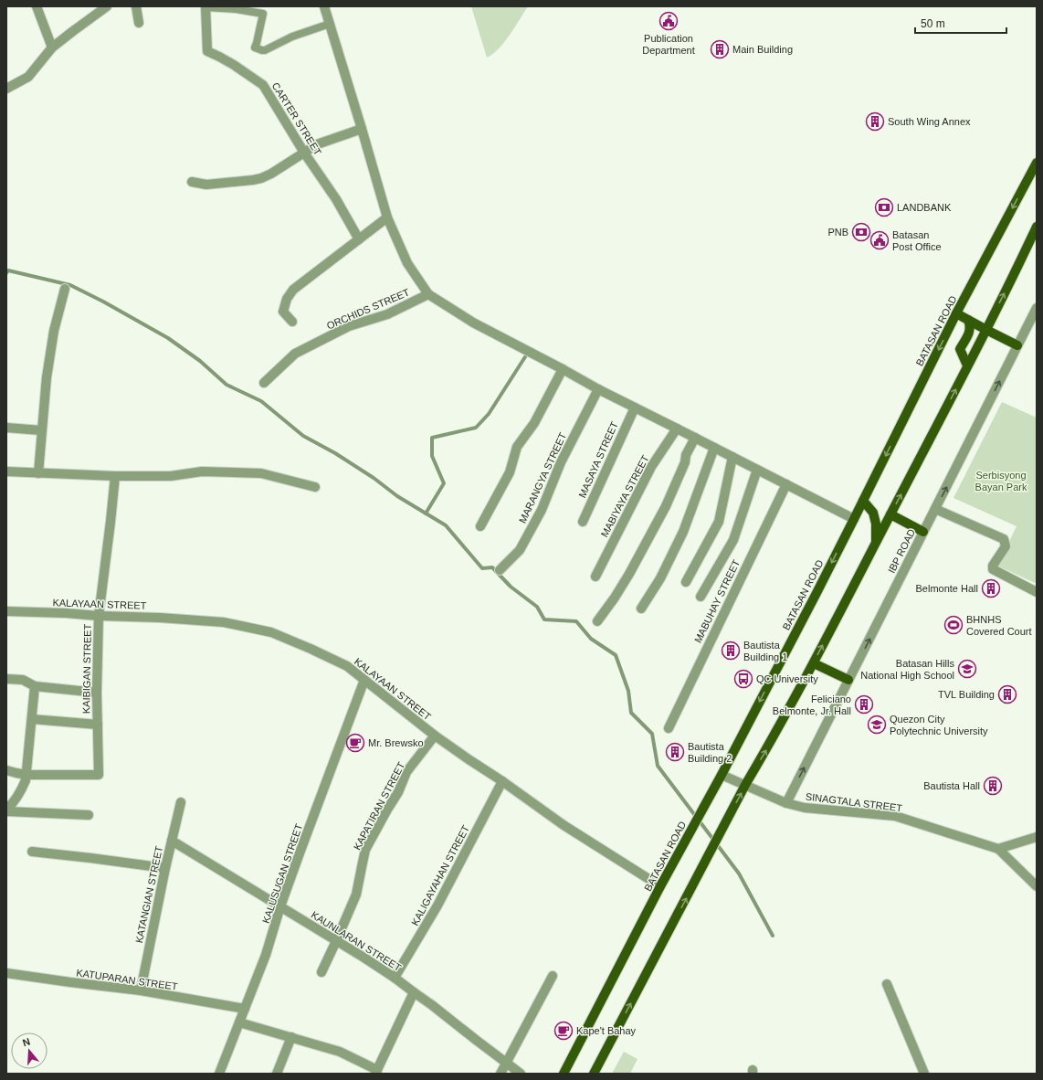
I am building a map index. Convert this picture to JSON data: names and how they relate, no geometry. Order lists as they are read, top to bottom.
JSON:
{
  "streets": {
    "main road": ["BATASAN ROAD"],
    "street": [
      "CARTER STREET",
      "ORCHIDS STREET",
      "MASAYA STREET",
      "MARANGYA STREET",
      "MABIYAYA STREET",
      "IBP ROAD",
      "MABUHAY STREET",
      "KALAYAAN STREET",
      "KAIBIGAN STREET",
      "SINAGTALA STREET",
      "KAPATIRAN STREET",
      "KALUSUGAN STREET",
      "KALIGAYAHAN STREET",
      "KATANGIAN STREET",
      "KAUNLARAN STREET",
      "KATUPARAN STREET"
    ]
  },
  "crossings": [
    ["BATASAN ROAD", "KALAYAAN STREET"],
    ["BATASAN ROAD", "SINAGTALA STREET"],
    ["IBP ROAD", "SINAGTALA STREET"],
    ["KALAYAAN STREET", "KAIBIGAN STREET"],
    ["KALAYAAN STREET", "KAPATIRAN STREET"],
    ["KALAYAAN STREET", "KALUSUGAN STREET"],
    ["KALAYAAN STREET", "KALIGAYAHAN STREET"],
    ["KAPATIRAN STREET", "KAUNLARAN STREET"],
    ["KALUSUGAN STREET", "KAUNLARAN STREET"],
    ["KALUSUGAN STREET", "KATUPARAN STREET"],
    ["KALIGAYAHAN STREET", "KAUNLARAN STREET"],
    ["KATANGIAN STREET", "KAUNLARAN STREET"],
    ["KATANGIAN STREET", "KATUPARAN STREET"]
  ],
  "one_way": ["IBP ROAD"],
  "parks": ["Serbisyong Bayan Park"],
  "places": {
    "public building": ["Publication Department", "Batasan Post Office"],
    "building": [
      "Main Building",
      "South Wing Annex",
      "Belmonte Hall",
      "Bautista Building 1",
      "TVL Building",
      "Feliciano Belmonte, Jr. Hall",
      "Bautista Building 2",
      "Bautista Hall"
    ],
    "bank": ["LANDBANK", "PNB"],
    "sports": ["BHNHS Covered Court"],
    "school or university": ["Batasan Hills National High School", "Quezon City Polytechnic University"],
    "bus stop": ["QC University"],
    "cafe": ["Mr. Brewsko", "Kape't Bahay"]
  },
  "scale_bar": "50 m",
  "north": "top"
}
